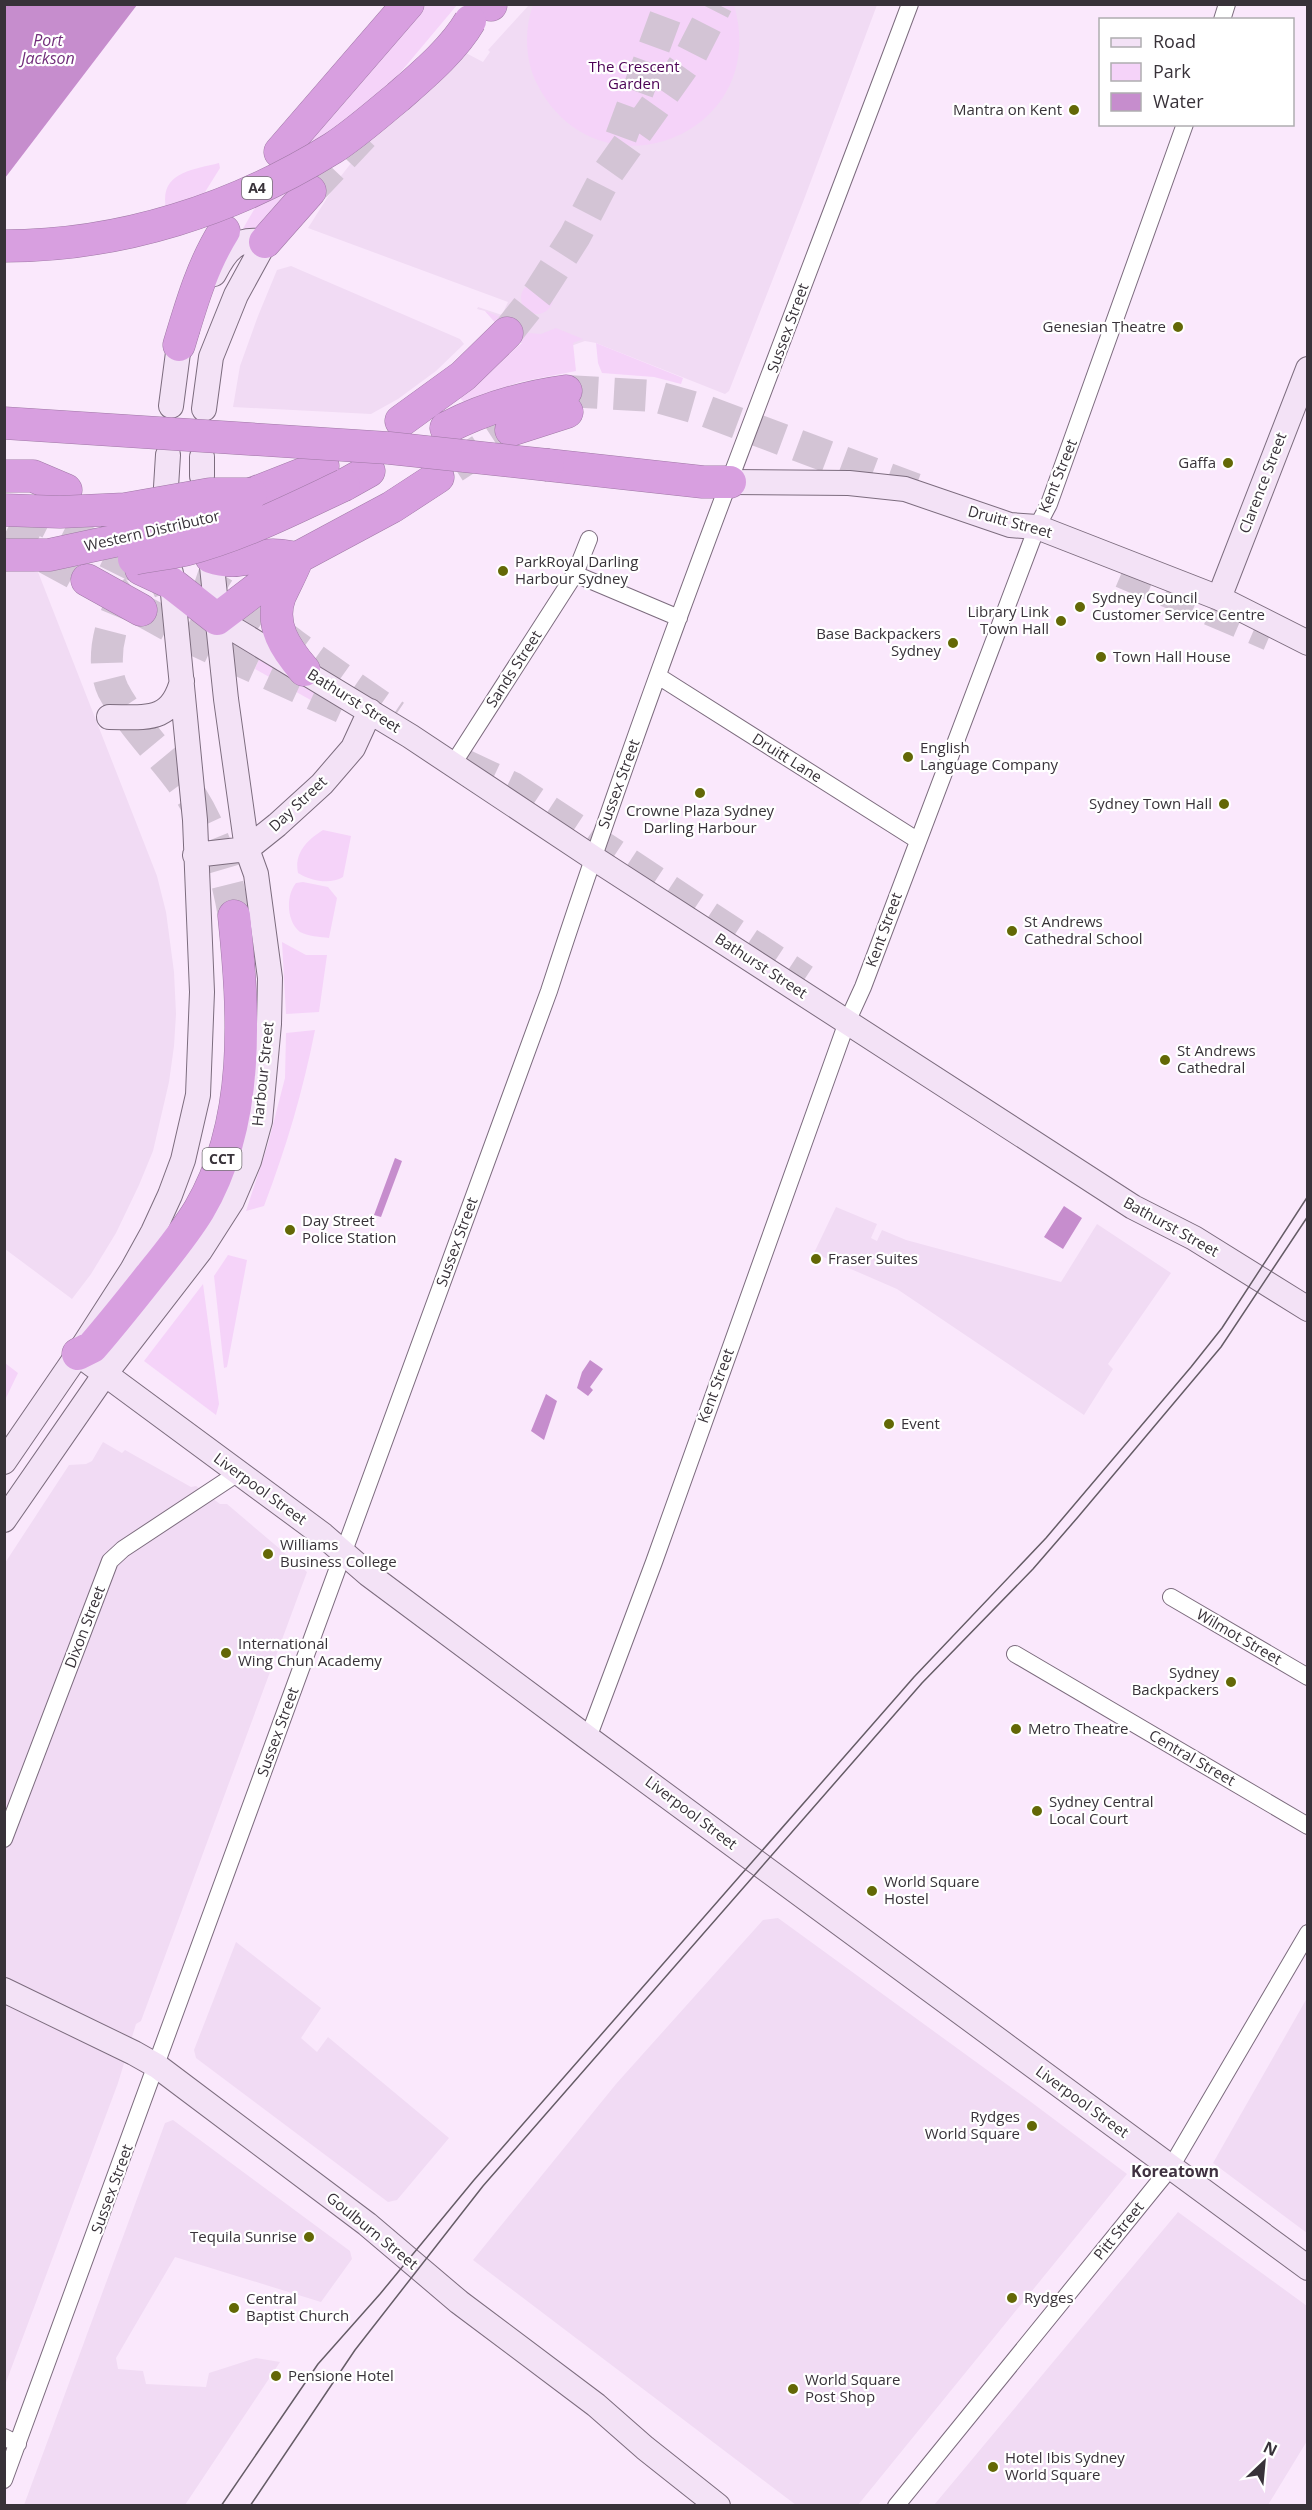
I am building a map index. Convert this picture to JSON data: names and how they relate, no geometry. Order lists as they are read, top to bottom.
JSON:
{
  "streets": {
    "highway": ["A4", "Western Distributor", "CCT"],
    "main road": [
      "Clarence Street",
      "Druitt Street",
      "Bathurst Street",
      "Day Street",
      "Harbour Street",
      "Liverpool Street",
      "Goulburn Street"
    ],
    "street": [
      "Sussex Street",
      "Kent Street",
      "Sands Street",
      "Druitt Lane",
      "Dixon Street",
      "Wilmot Street",
      "Central Street",
      "Pitt Street"
    ]
  },
  "crossings": [
    ["Sussex Street", "Druitt Street"],
    ["Sussex Street", "Bathurst Street"],
    ["Sussex Street", "Druitt Lane"],
    ["Sussex Street", "Liverpool Street"],
    ["Sussex Street", "Goulburn Street"],
    ["Kent Street", "Druitt Street"],
    ["Kent Street", "Bathurst Street"],
    ["Kent Street", "Druitt Lane"],
    ["Kent Street", "Liverpool Street"],
    ["Clarence Street", "Druitt Street"],
    ["Sands Street", "Bathurst Street"],
    ["Bathurst Street", "Day Street"],
    ["Bathurst Street", "Harbour Street"],
    ["Day Street", "Harbour Street"],
    ["Harbour Street", "Liverpool Street"],
    ["CCT", "Liverpool Street"],
    ["Liverpool Street", "Dixon Street"],
    ["Liverpool Street", "Pitt Street"]
  ],
  "districts": ["Koreatown"],
  "water": ["Port Jackson"],
  "parks": ["The Crescent Garden"],
  "places": [
    "Mantra on Kent",
    "Genesian Theatre",
    "Gaffa",
    "ParkRoyal Darling Harbour Sydney",
    "Sydney Council Customer Service Centre",
    "Library Link Town Hall",
    "Base Backpackers Sydney",
    "Town Hall House",
    "English Language Company",
    "Crowne Plaza Sydney Darling Harbour",
    "Sydney Town Hall",
    "St Andrews Cathedral School",
    "St Andrews Cathedral",
    "Day Street Police Station",
    "Fraser Suites",
    "Event",
    "Williams Business College",
    "International Wing Chun Academy",
    "Sydney Backpackers",
    "Metro Theatre",
    "Sydney Central Local Court",
    "World Square Hostel",
    "Rydges World Square",
    "Tequila Sunrise",
    "Rydges",
    "Central Baptist Church",
    "Pensione Hotel",
    "World Square Post Shop",
    "Hotel Ibis Sydney World Square"
  ],
  "legend": ["Road", "Park", "Water"],
  "north": "top right"
}
